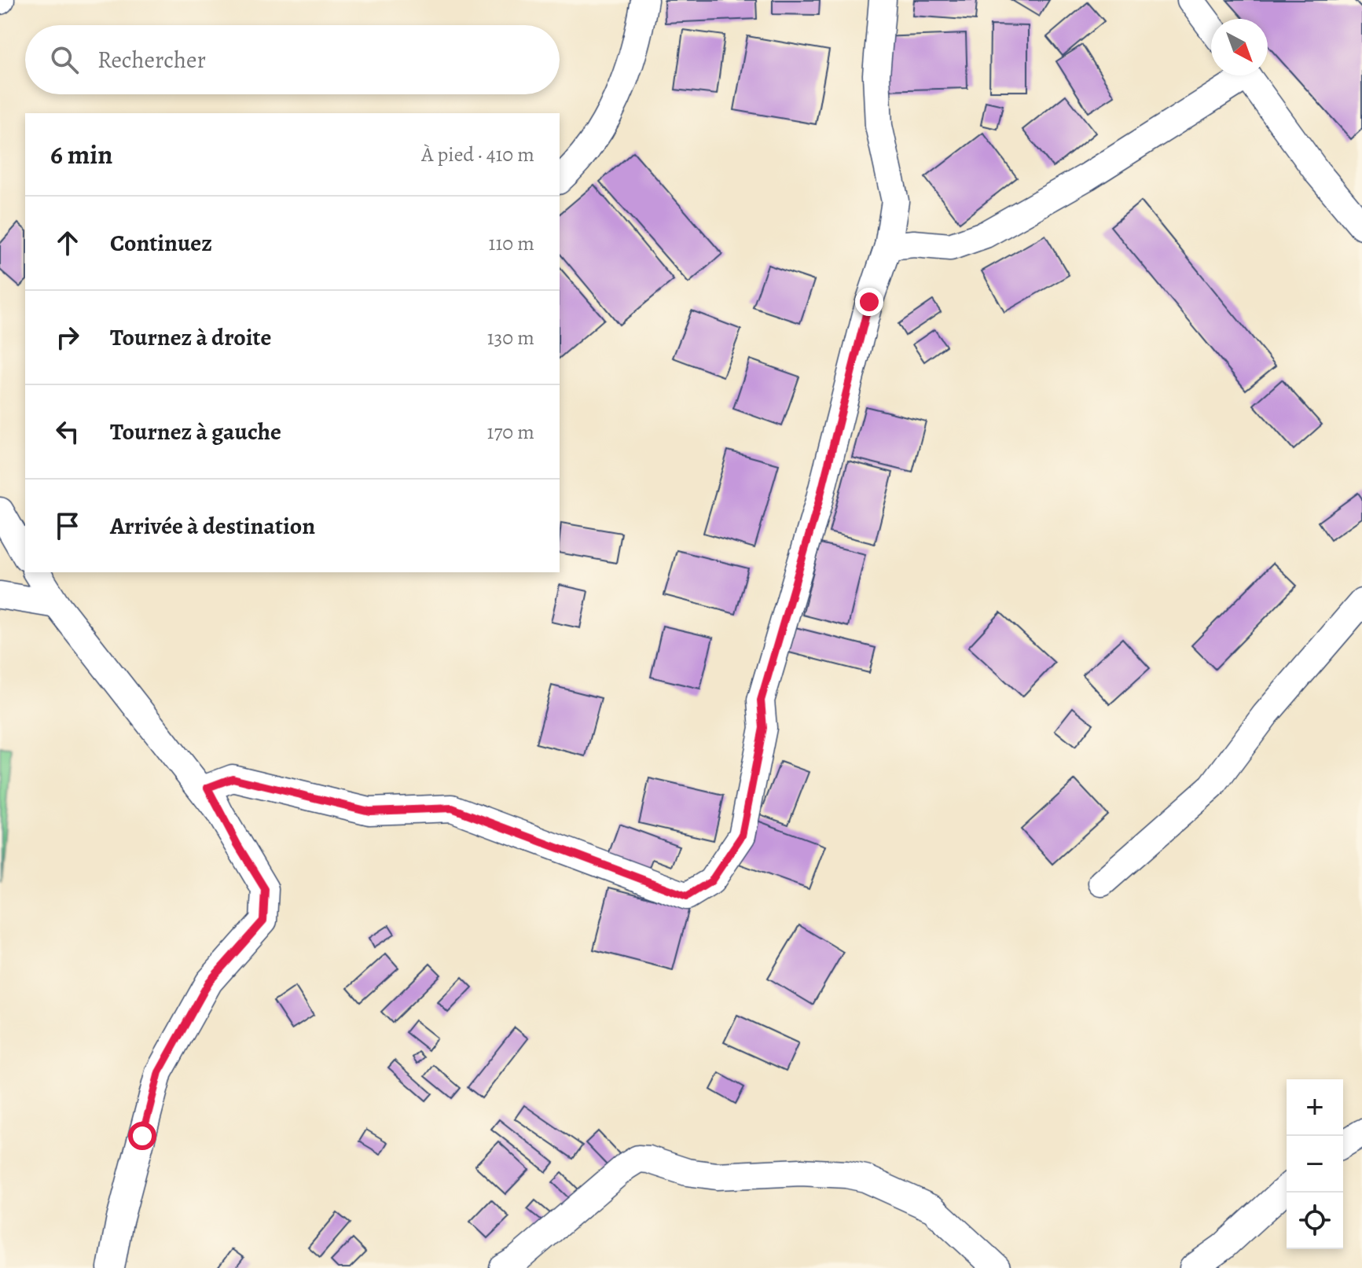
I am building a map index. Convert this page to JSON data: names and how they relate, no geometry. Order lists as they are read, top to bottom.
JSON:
{
  "north": "bottom right",
  "page": {
    "search": "Rechercher",
    "heading": ["6 min", "À pied · 410 m"],
    "list": [
      ["Continuez", "110 m"],
      ["Tournez à droite", "130 m"],
      ["Tournez à gauche", "170 m"],
      "Arrivée à destination"
    ],
    "map_buttons": ["+", "−"]
  }
}
